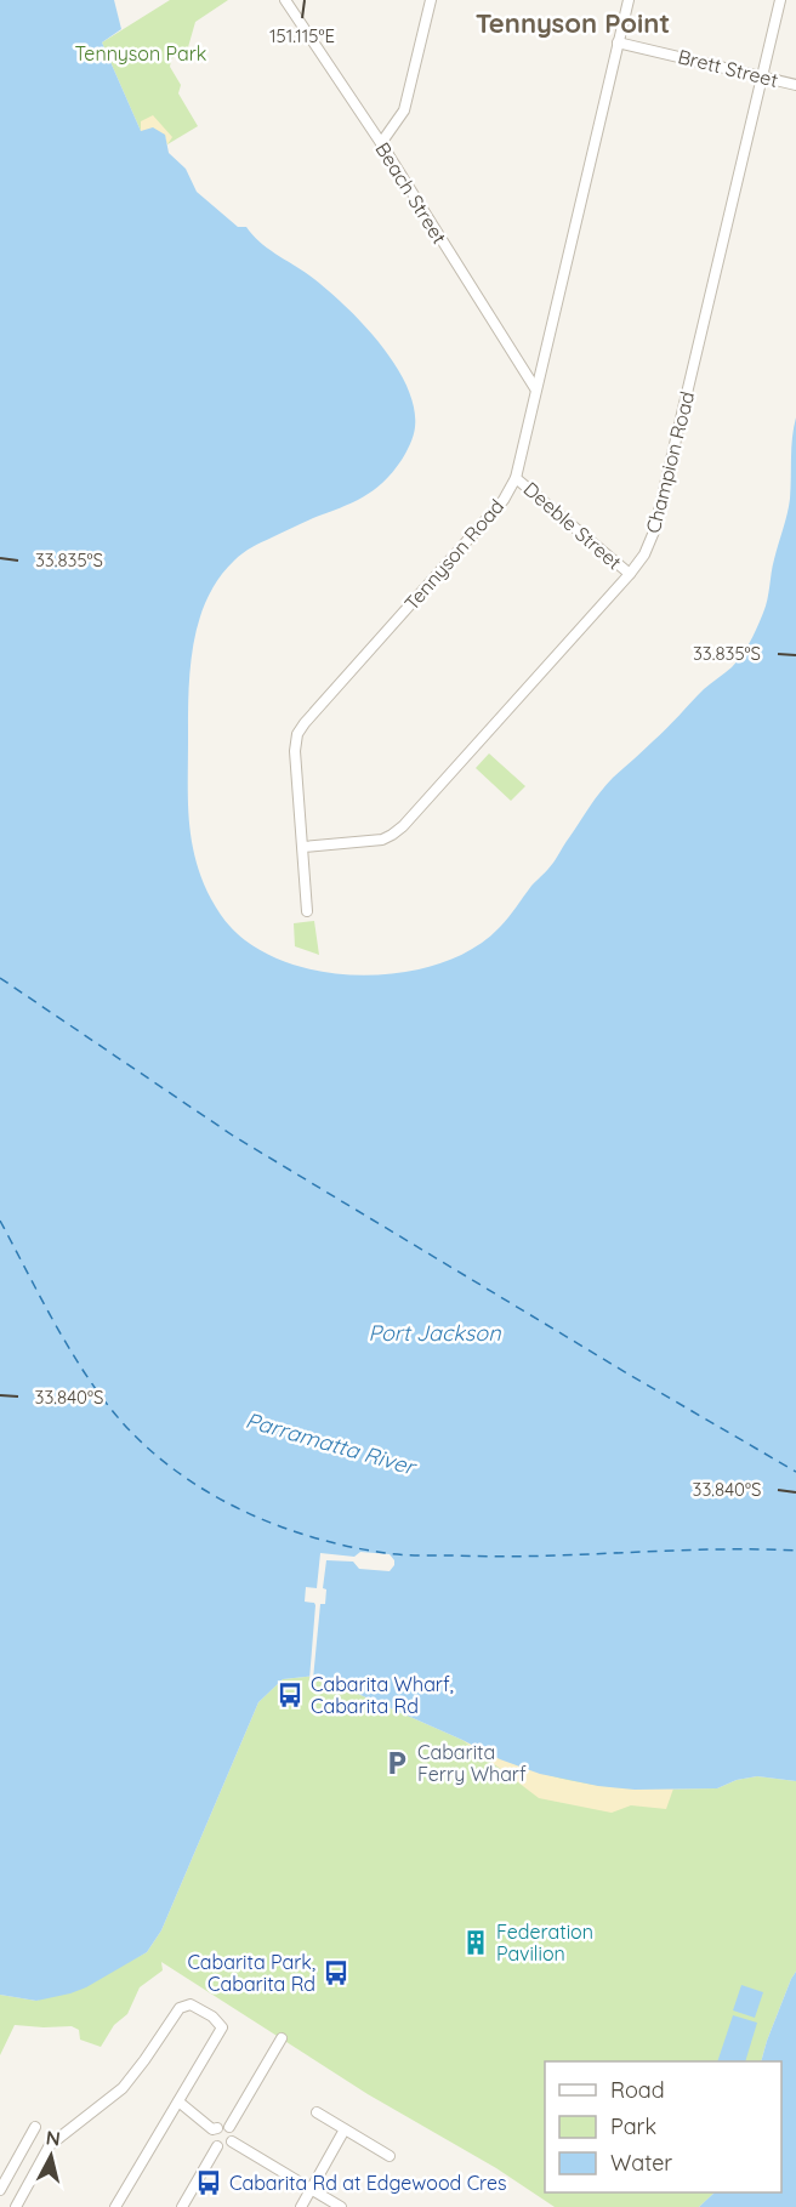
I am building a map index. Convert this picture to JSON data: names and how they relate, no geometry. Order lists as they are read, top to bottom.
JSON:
{
  "streets": {
    "street": [
      "Brett Street",
      "Beach Street",
      "Champion Road",
      "Deeble Street",
      "Tennyson Road"
    ]
  },
  "crossings": [
    ["Brett Street", "Champion Road"],
    ["Brett Street", "Tennyson Road"],
    ["Beach Street", "Tennyson Road"],
    ["Champion Road", "Deeble Street"],
    ["Champion Road", "Tennyson Road"],
    ["Deeble Street", "Tennyson Road"]
  ],
  "districts": ["Tennyson Point"],
  "water": ["Port Jackson", "Parramatta River"],
  "parks": ["Tennyson Park"],
  "places": {
    "bus stop": ["Cabarita Wharf, Cabarita Rd", "Cabarita Park, Cabarita Rd", "Cabarita Rd at Edgewood Cres"],
    "parking": ["Cabarita Ferry Wharf"],
    "building": ["Federation Pavilion"]
  },
  "legend": ["Road", "Park", "Water"],
  "north": "top",
  "coordinates": ["151.115°E", "33.835°S", "33.840°S"]
}
